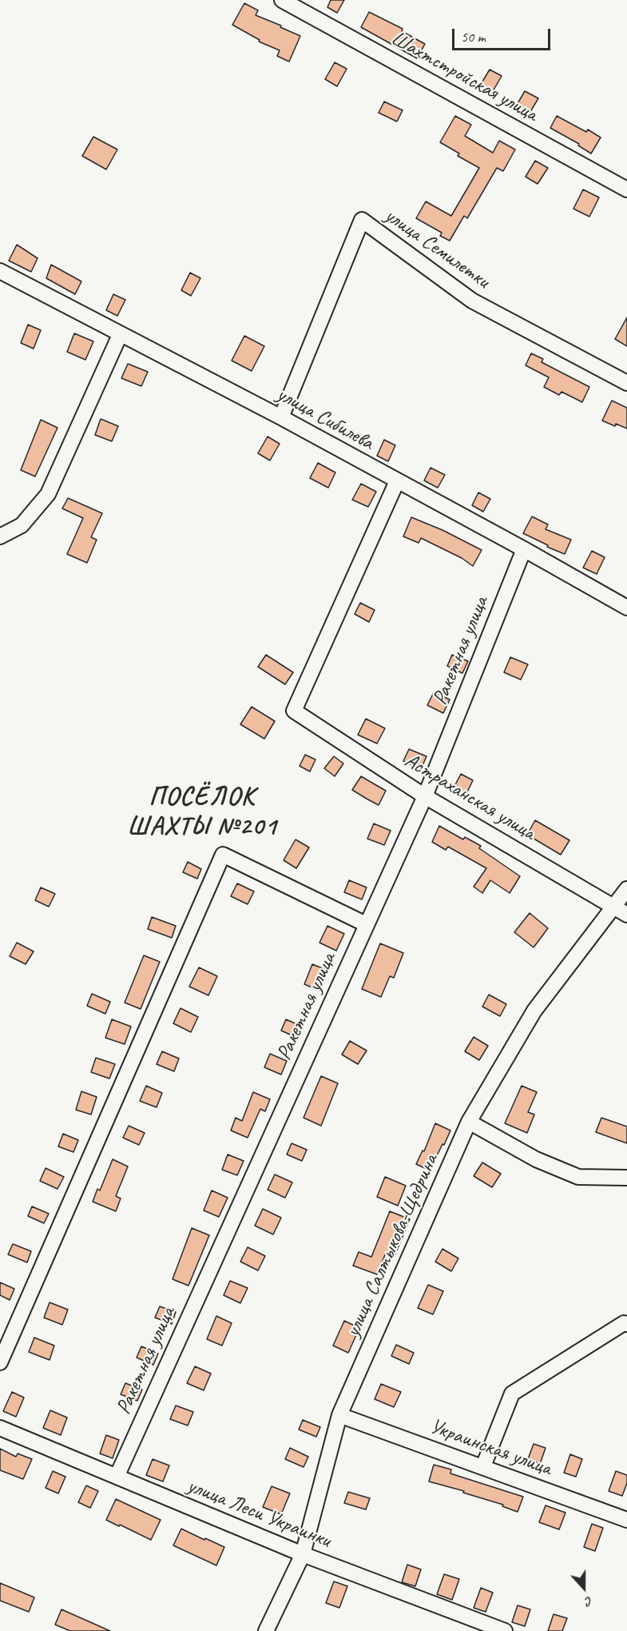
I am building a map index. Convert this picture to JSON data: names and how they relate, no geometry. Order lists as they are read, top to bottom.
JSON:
{
  "streets": {
    "street": [
      "Шахтстройская улица",
      "улица Семилетки",
      "улица Сибилева",
      "Ракетная улица",
      "Астраханская улица",
      "улица Салтыкова-Щедрина",
      "Украинская улица",
      "улица Леси Украинки"
    ]
  },
  "crossings": [
    ["улица Семилетки", "улица Сибилева"],
    ["улица Сибилева", "Ракетная улица"],
    ["улица Сибилева", "Астраханская улица"],
    ["Ракетная улица", "Астраханская улица"],
    ["Ракетная улица", "улица Леси Украинки"],
    ["Астраханская улица", "улица Салтыкова-Щедрина"],
    ["улица Салтыкова-Щедрина", "Украинская улица"],
    ["улица Салтыкова-Щедрина", "улица Леси Украинки"]
  ],
  "districts": ["ПОСЁЛОК ШАХТЫ №201"],
  "scale_bar": "50 m",
  "north": "bottom"
}
